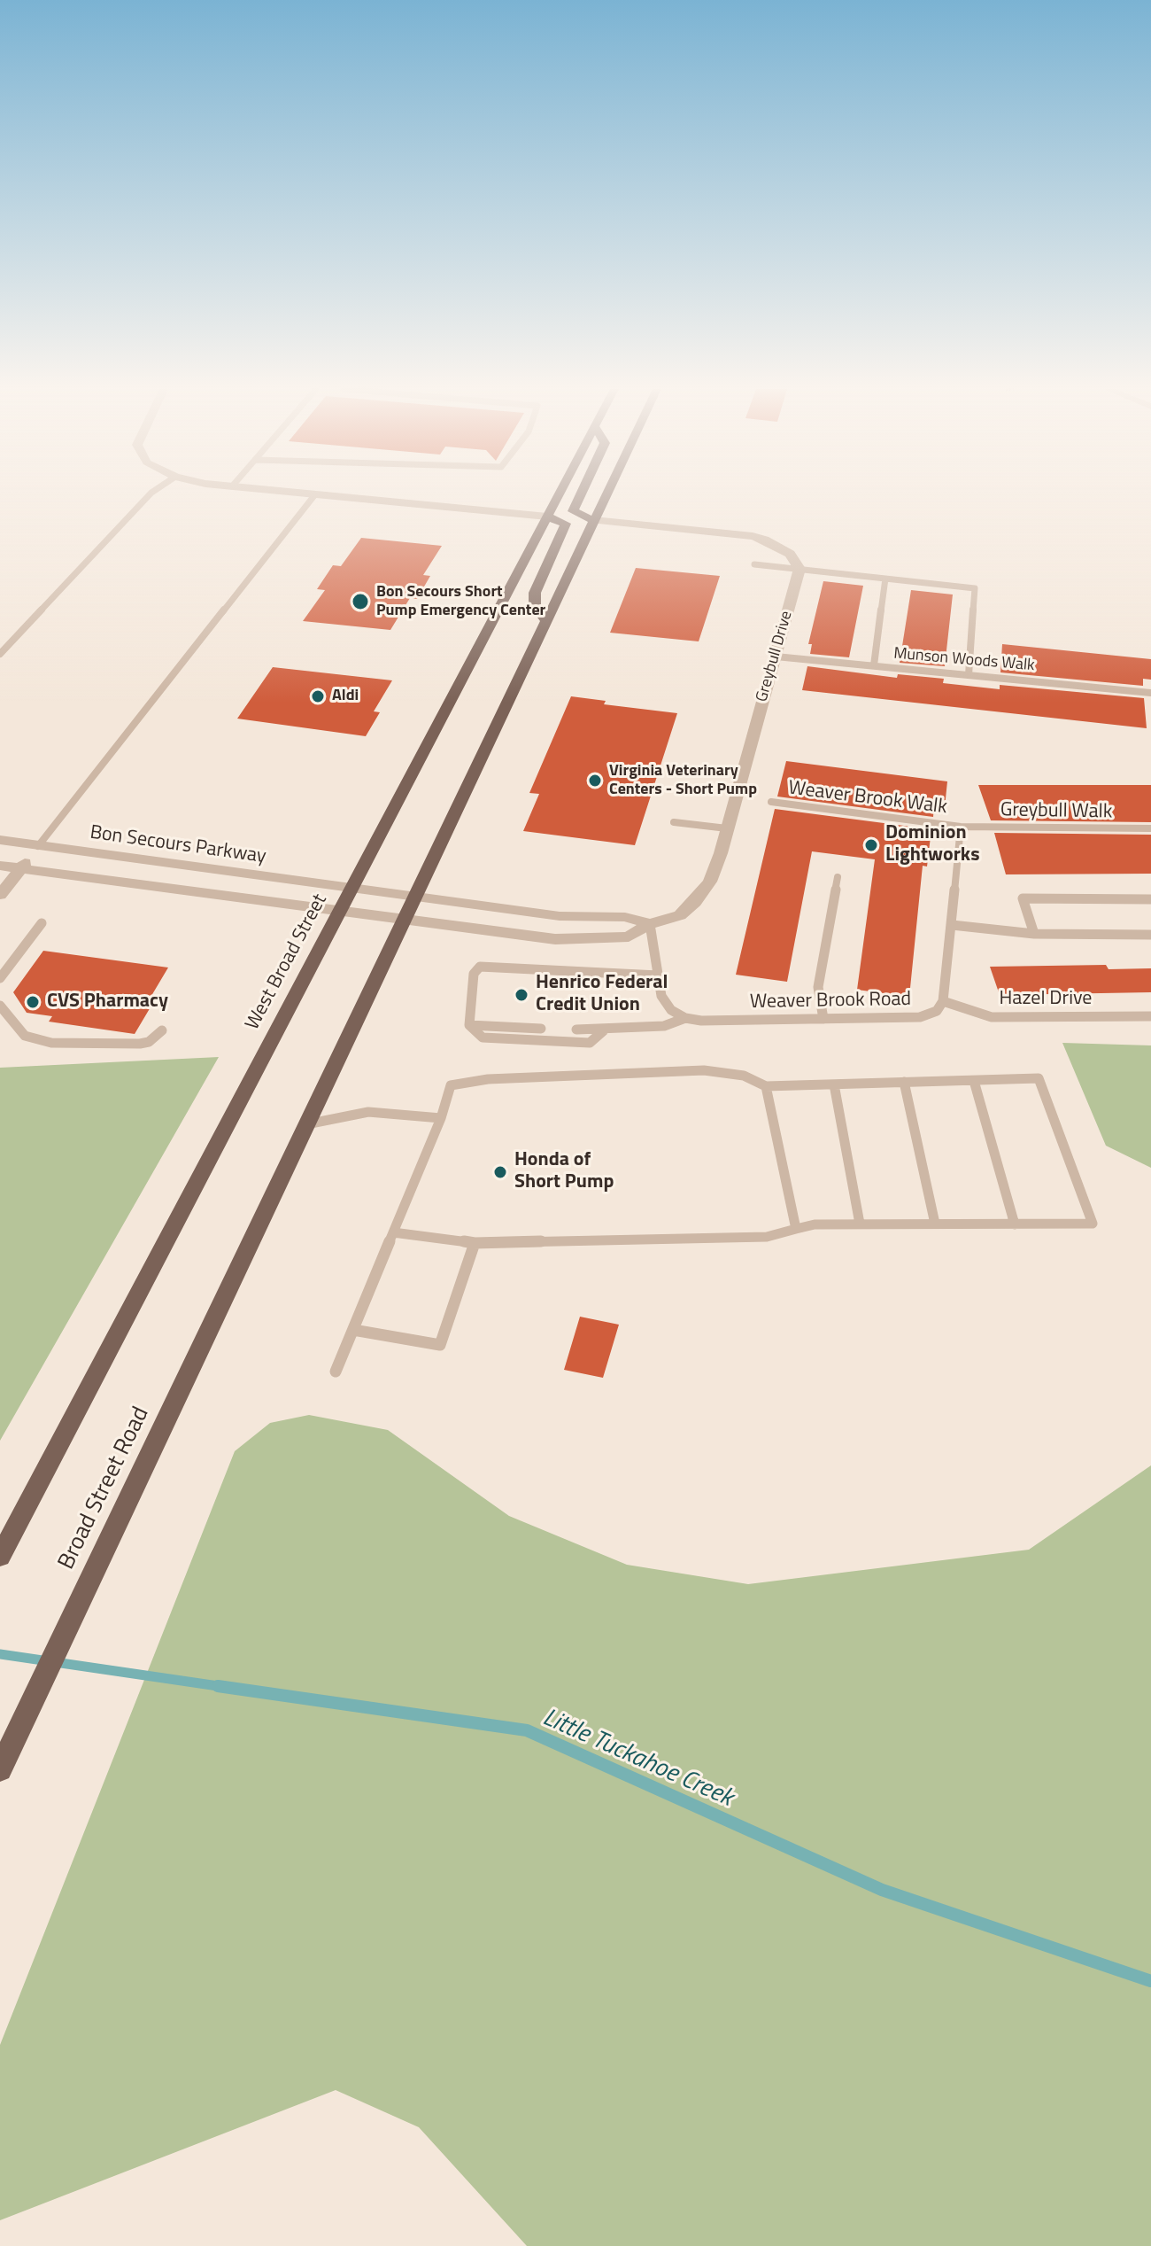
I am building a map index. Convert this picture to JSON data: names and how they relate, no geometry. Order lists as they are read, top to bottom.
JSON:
{
  "streets": {
    "main road": ["West Broad Street", "Broad Street Road"],
    "street": ["Greybull Drive", "Bon Secours Parkway"],
    "lane": [
      "Munson Woods Walk",
      "Weaver Brook Walk",
      "Greybull Walk",
      "Hazel Drive",
      "Weaver Brook Road"
    ]
  },
  "crossings": [
    ["Greybull Drive", "Munson Woods Walk"],
    ["Greybull Drive", "West Broad Street"],
    ["Weaver Brook Walk", "Greybull Walk"],
    ["Bon Secours Parkway", "West Broad Street"],
    ["Hazel Drive", "Weaver Brook Road"]
  ],
  "water": ["Little Tuckahoe Creek"],
  "places": [
    "Bon Secours Short Pump Emergency Center",
    "Aldi",
    "Virginia Veterinary Centers - Short Pump",
    "Dominion Lightworks",
    "Henrico Federal Credit Union",
    "CVS Pharmacy",
    "Honda of Short Pump"
  ]
}
